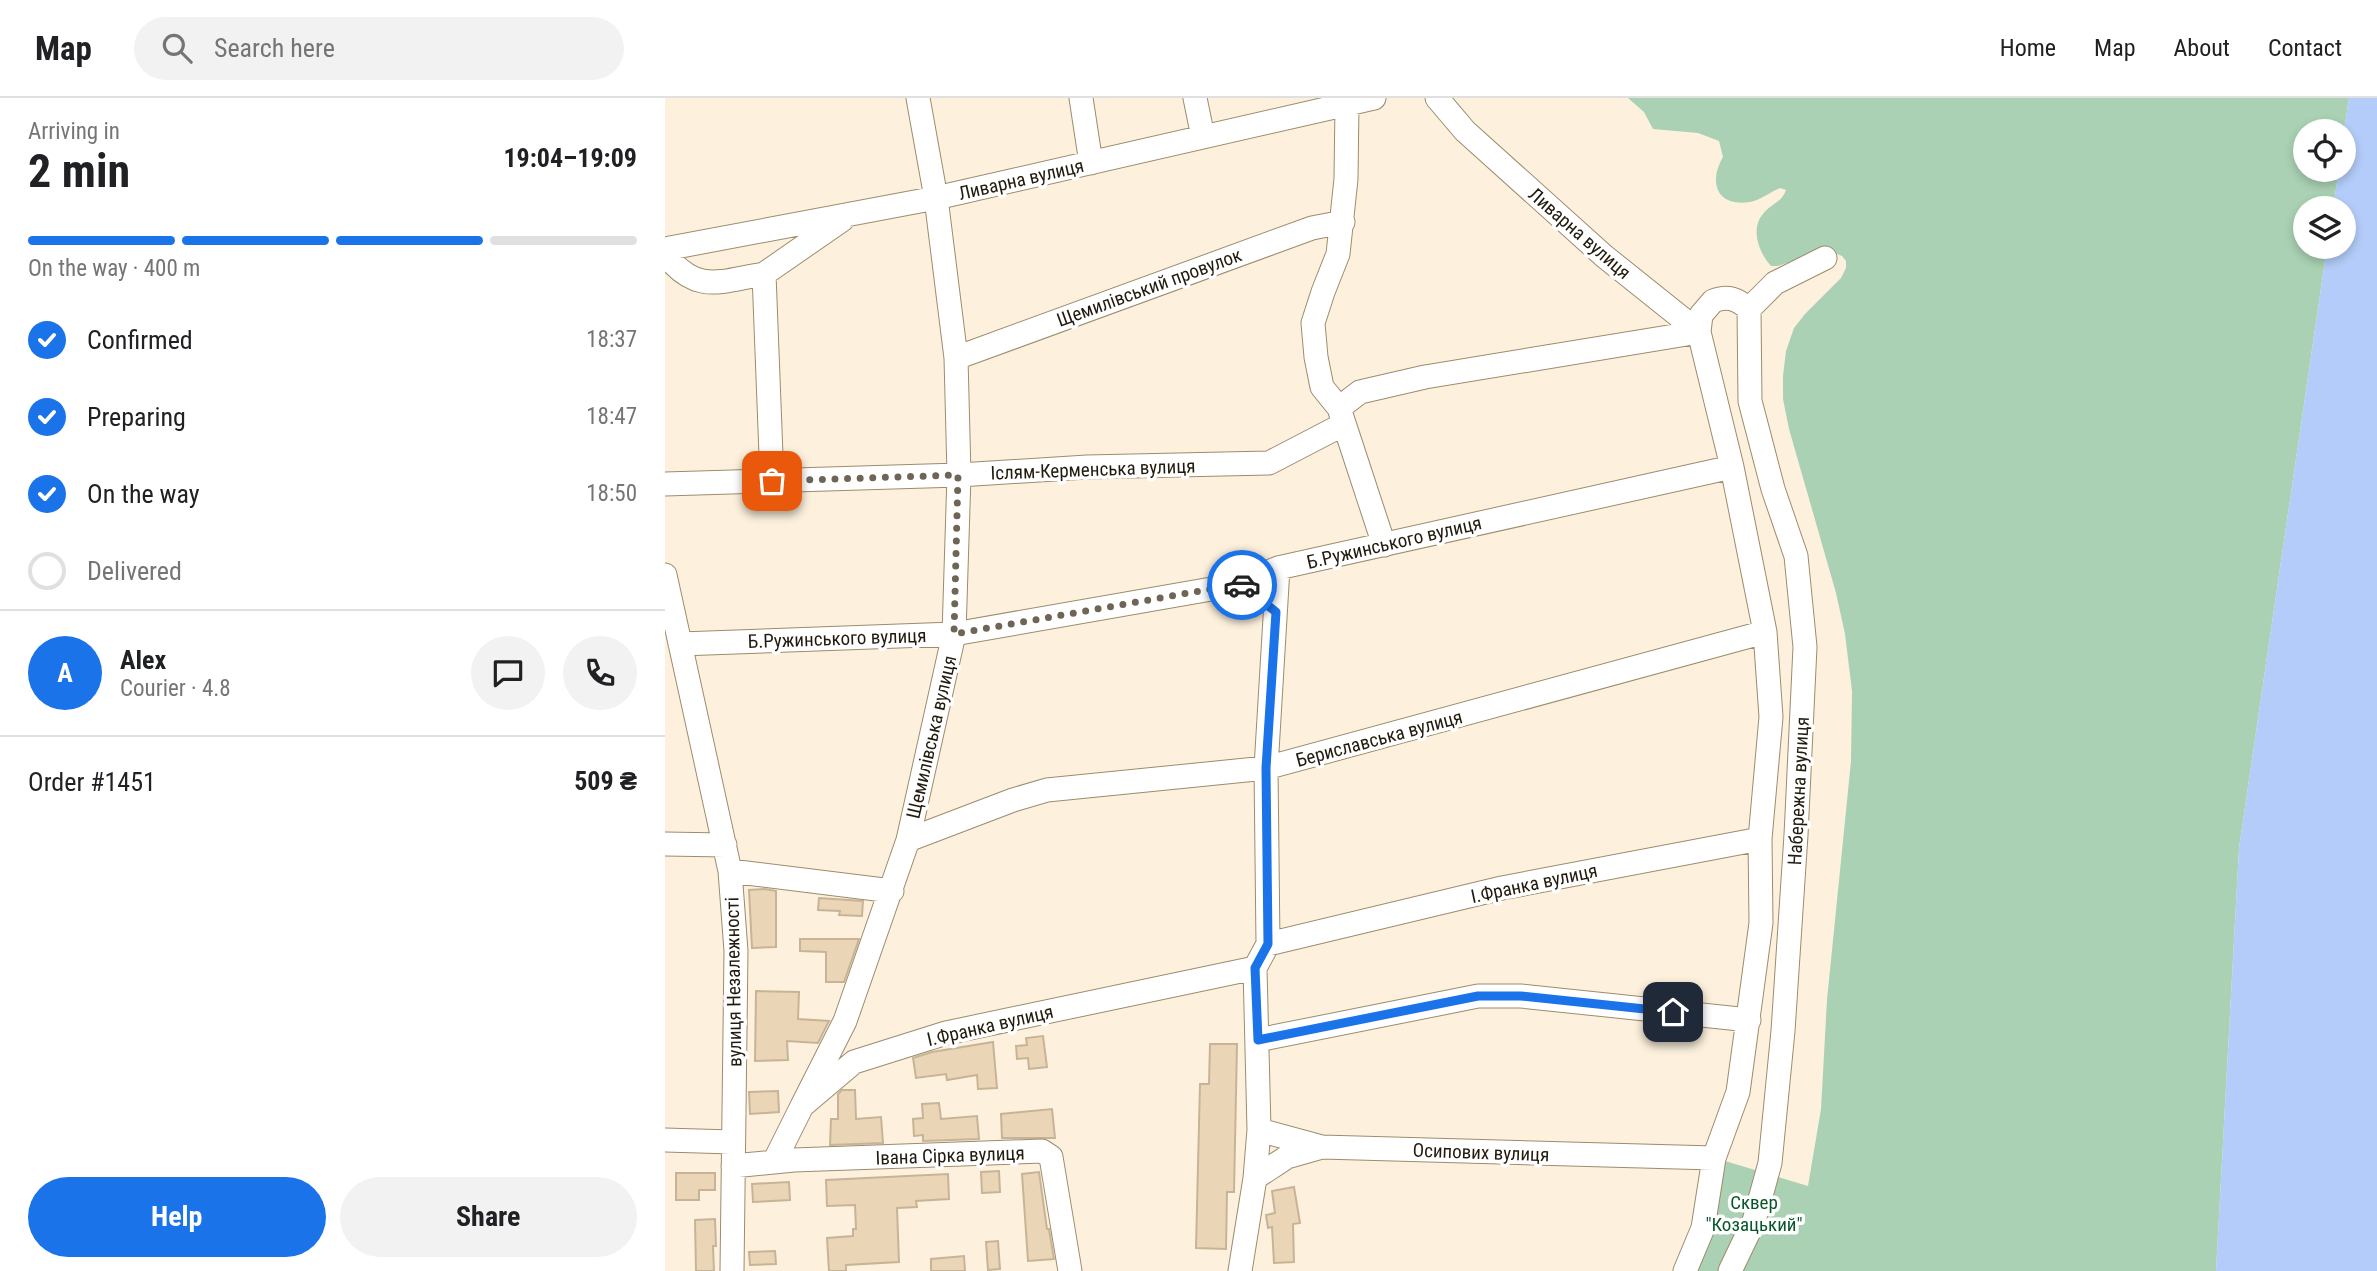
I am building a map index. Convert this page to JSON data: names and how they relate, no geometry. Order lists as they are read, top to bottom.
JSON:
{
  "streets": {
    "street": [
      "Ливарна вулиця",
      "Щемилівський провулок",
      "Іслям-Керменська вулиця",
      "Б.Ружинського вулиця",
      "Щемилівська вулиця",
      "Бериславська вулиця",
      "Набережна вулиця",
      "І.Франка вулиця",
      "вулиця Незалежності",
      "Осипових вулиця",
      "Івана Сірка вулиця"
    ]
  },
  "crossings": [
    ["Ливарна вулиця", "Іслям-Керменська вулиця"],
    ["Ливарна вулиця", "Щемилівська вулиця"],
    ["Щемилівський провулок", "Щемилівська вулиця"],
    ["Іслям-Керменська вулиця", "Щемилівська вулиця"],
    ["Б.Ружинського вулиця", "Щемилівська вулиця"],
    ["Б.Ружинського вулиця", "вулиця Незалежності"],
    ["Щемилівська вулиця", "Бериславська вулиця"],
    ["Щемилівська вулиця", "І.Франка вулиця"],
    ["І.Франка вулиця", "Івана Сірка вулиця"],
    ["вулиця Незалежності", "Івана Сірка вулиця"]
  ],
  "parks": ["Сквер \"Козацький\""],
  "page": {
    "header": "Map",
    "search": "Search here",
    "nav": [
      "Home",
      "Map",
      "About",
      "Contact"
    ],
    "heading": ["2 min", "Arriving in", "19:04–19:09"],
    "panel": [
      "Alex",
      "Courier · 4.8",
      "Order #1451",
      "509 ₴"
    ],
    "bar": "On the way · 400 m",
    "list": [
      ["Confirmed", "18:37"],
      ["Preparing", "18:47"],
      ["On the way", "18:50"],
      "Delivered"
    ],
    "round": "A",
    "buttons": ["Help", "Share"]
  }
}
